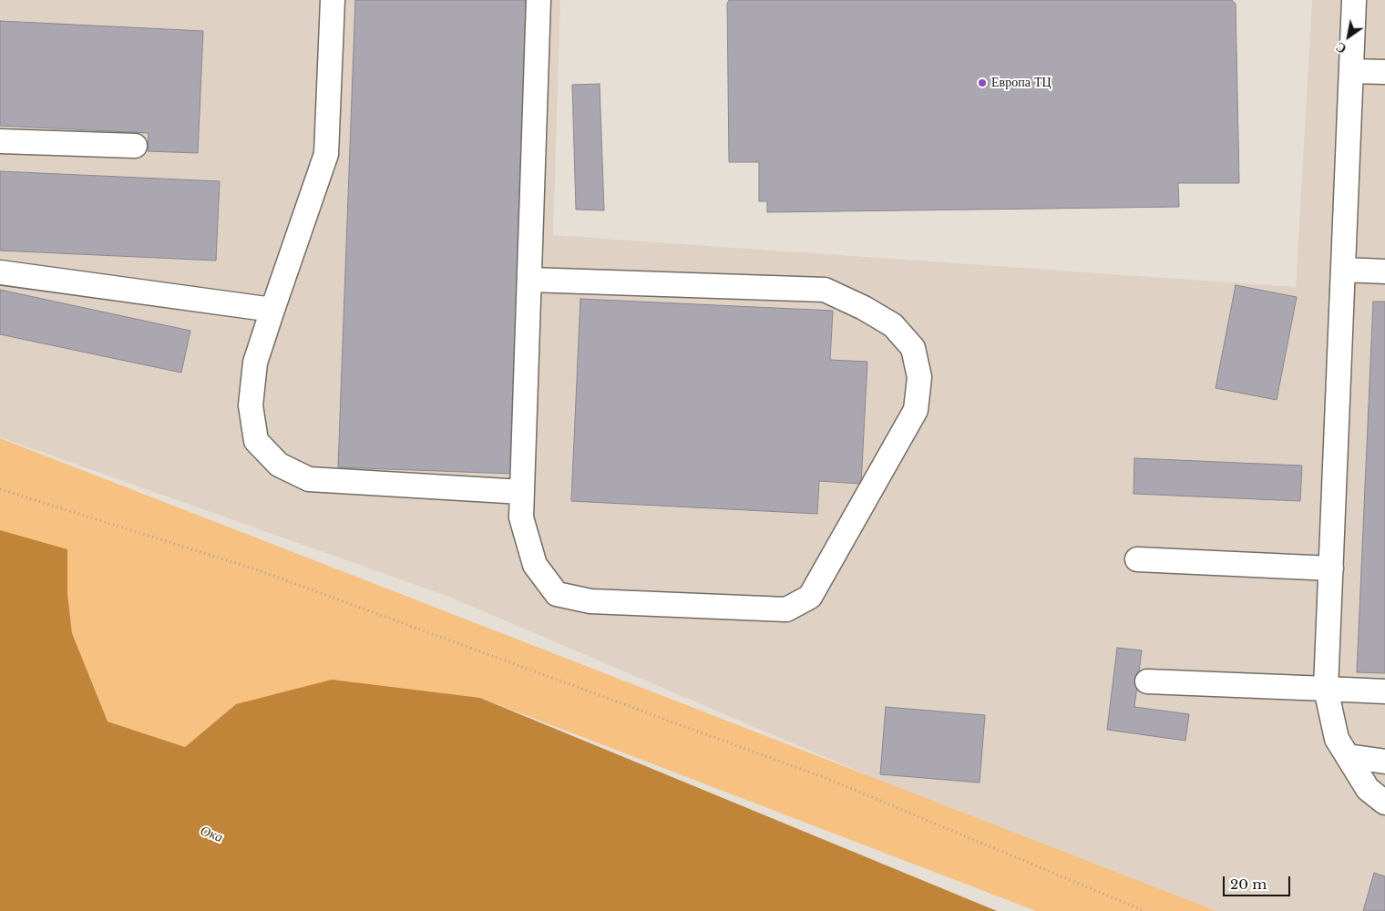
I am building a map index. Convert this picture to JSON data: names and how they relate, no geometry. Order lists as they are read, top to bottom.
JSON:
{
  "water": ["Ока"],
  "places": ["Европа ТЦ"],
  "scale_bar": "20 m",
  "north": "bottom left"
}
